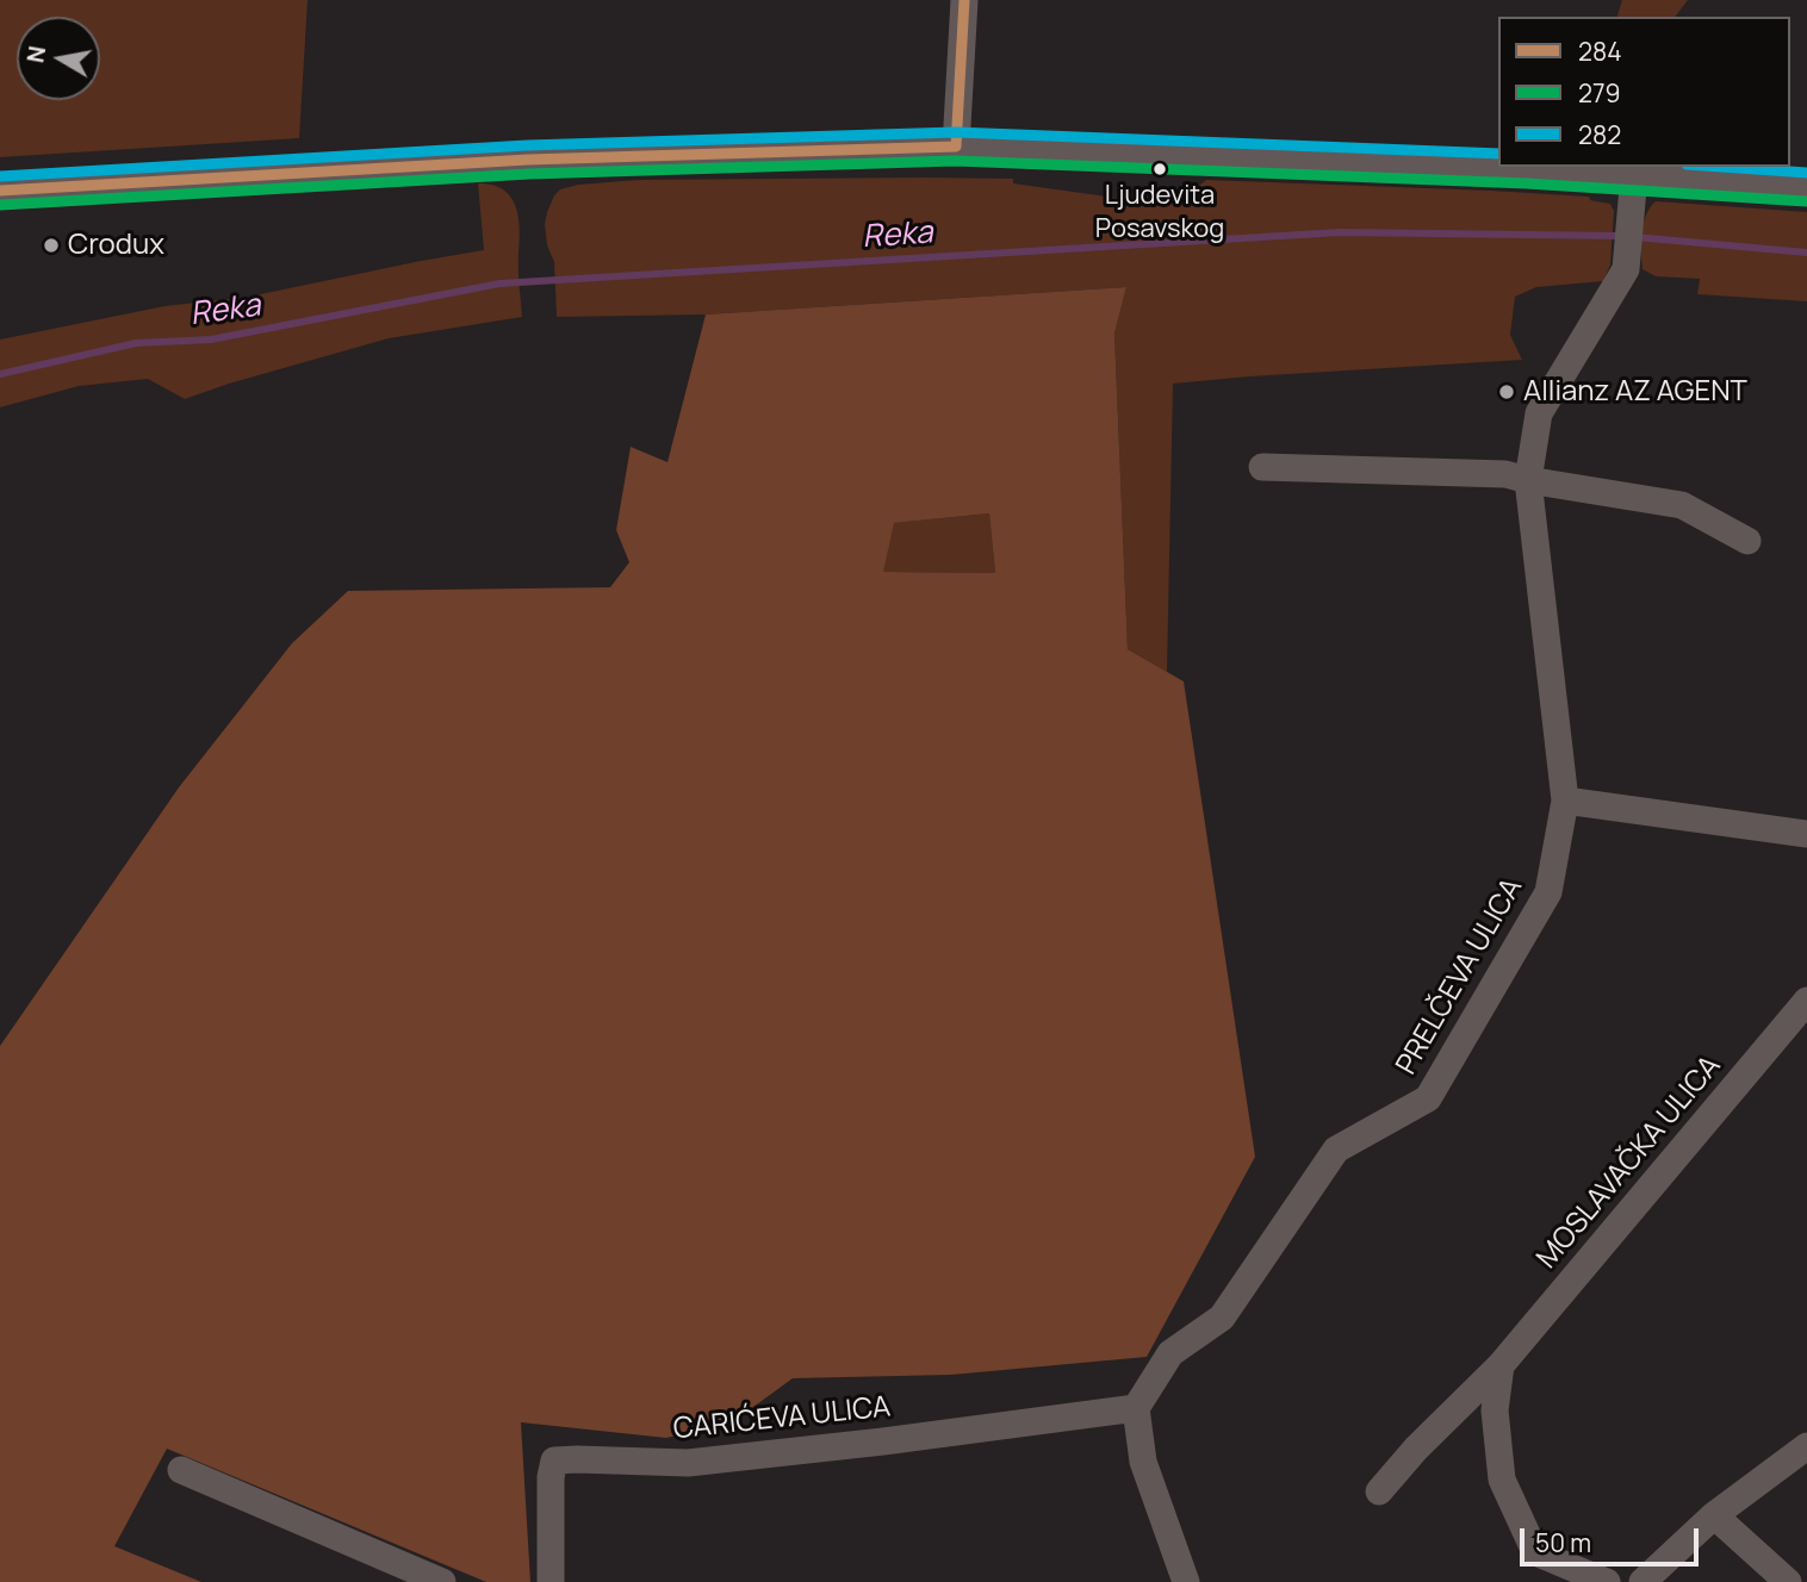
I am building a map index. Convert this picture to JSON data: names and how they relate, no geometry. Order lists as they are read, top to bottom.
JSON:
{
  "streets": {
    "street": ["PRELČEVA ULICA", "MOSLAVAČKA ULICA", "CARIĆEVA ULICA"]
  },
  "crossings": [
    ["PRELČEVA ULICA", "CARIĆEVA ULICA"]
  ],
  "water": ["Reka"],
  "places": ["Ljudevita Posavskog", "Crodux", "Allianz AZ AGENT"],
  "lines": ["transit line 284", "transit line 282", "transit line 279"],
  "legend": ["284", "279", "282"],
  "scale_bar": "50 m",
  "north": "left"
}
